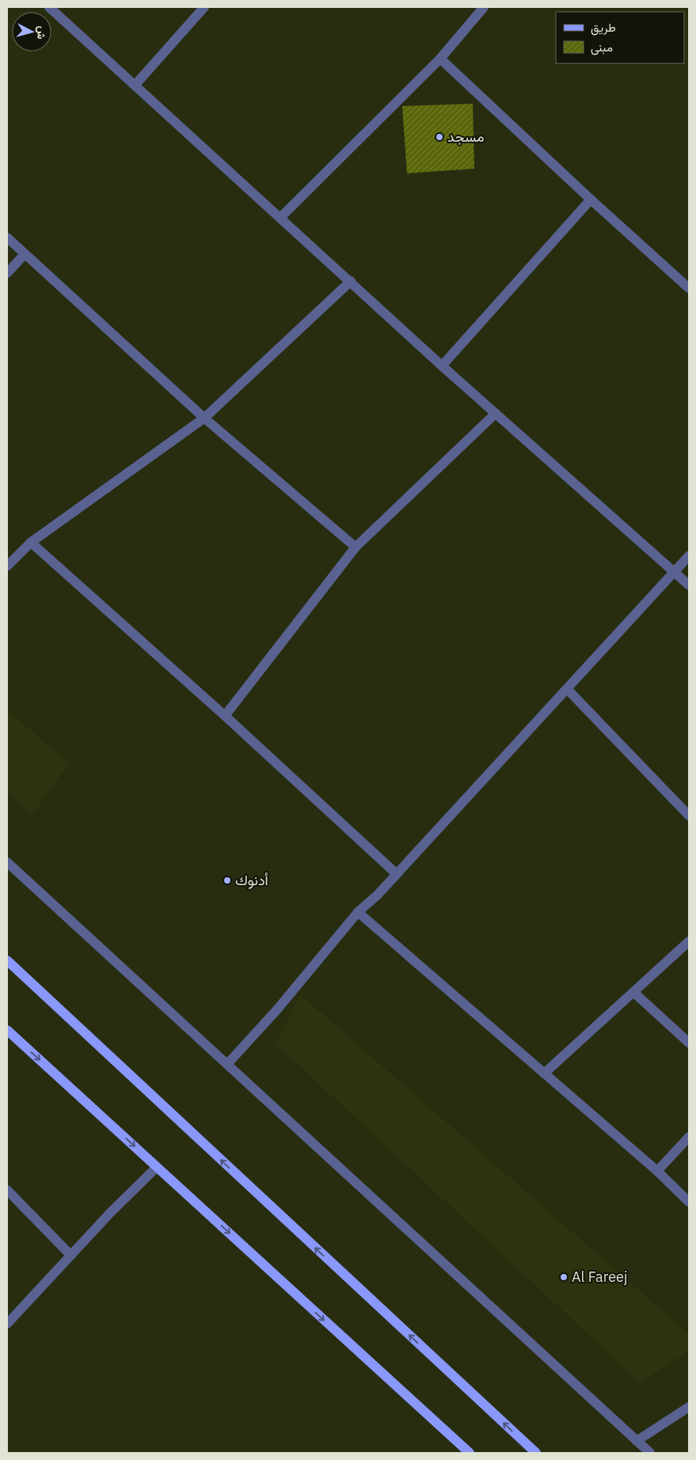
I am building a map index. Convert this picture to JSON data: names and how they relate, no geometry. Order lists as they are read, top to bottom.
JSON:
{
  "places": ["مسجد", "أدنوك", "Al Fareej"],
  "legend": ["طريق", "مبنى"],
  "north": "right"
}
